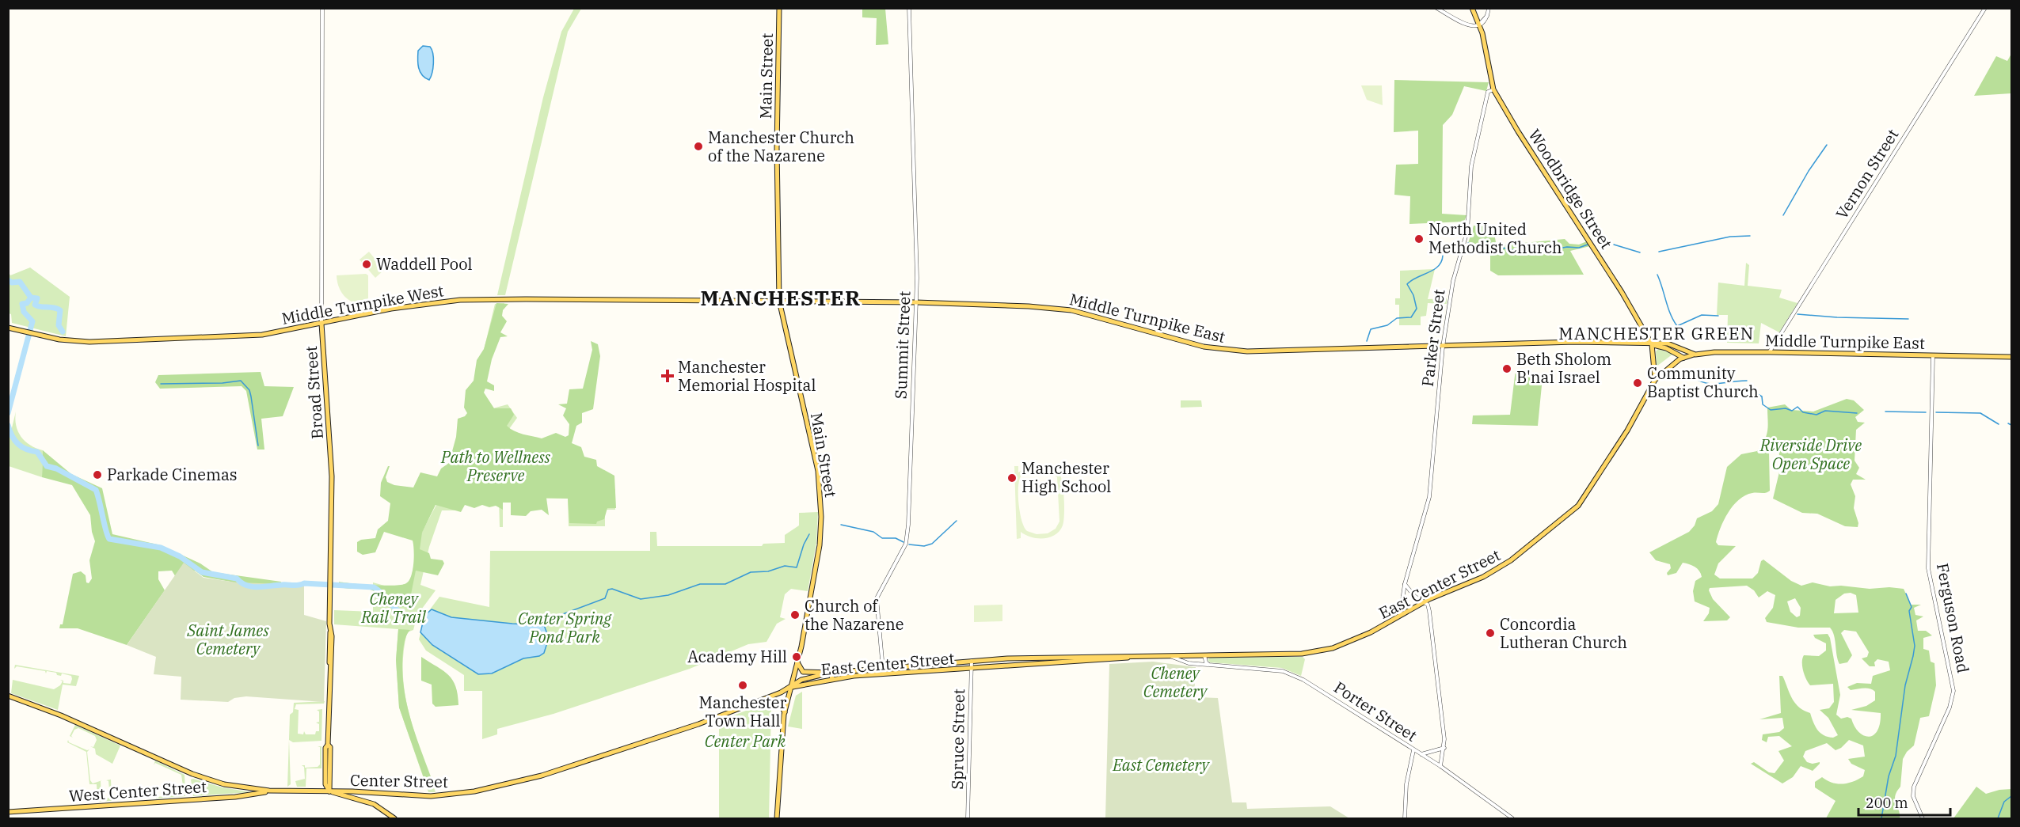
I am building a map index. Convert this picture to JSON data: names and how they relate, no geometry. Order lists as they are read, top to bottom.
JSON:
{
  "streets": {
    "main road": [
      "Main Street",
      "Woodbridge Street",
      "Middle Turnpike West",
      "Middle Turnpike East",
      "Broad Street",
      "East Center Street",
      "Center Street",
      "West Center Street"
    ],
    "street": [
      "Vernon Street",
      "Parker Street",
      "Summit Street",
      "Ferguson Road",
      "Porter Street",
      "Spruce Street"
    ]
  },
  "crossings": [
    ["Main Street", "Middle Turnpike West"],
    ["Main Street", "Middle Turnpike East"],
    ["Main Street", "East Center Street"],
    ["Main Street", "Center Street"],
    ["Vernon Street", "Middle Turnpike East"],
    ["Woodbridge Street", "Middle Turnpike East"],
    ["Woodbridge Street", "Parker Street"],
    ["Woodbridge Street", "East Center Street"],
    ["Middle Turnpike West", "Middle Turnpike East"],
    ["Middle Turnpike West", "Broad Street"],
    ["Middle Turnpike East", "Parker Street"],
    ["Middle Turnpike East", "Summit Street"],
    ["Middle Turnpike East", "East Center Street"],
    ["Middle Turnpike East", "Ferguson Road"],
    ["Parker Street", "East Center Street"],
    ["Summit Street", "East Center Street"],
    ["Broad Street", "Center Street"],
    ["East Center Street", "Porter Street"],
    ["East Center Street", "Spruce Street"],
    ["East Center Street", "Center Street"],
    ["Center Street", "West Center Street"]
  ],
  "districts": ["MANCHESTER", "MANCHESTER GREEN"],
  "parks": [
    "Riverside Drive Open Space",
    "Path to Wellness Preserve",
    "Cheney Rail Trail",
    "Center Spring Pond Park",
    "Saint James Cemetery",
    "Cheney Cemetery",
    "Center Park",
    "East Cemetery"
  ],
  "places": {
    "other": [
      "Manchester Church of the Nazarene",
      "North United Methodist Church",
      "Waddell Pool",
      "Beth Sholom B'nai Israel",
      "Community Baptist Church",
      "Parkade Cinemas",
      "Manchester High School",
      "Church of the Nazarene",
      "Concordia Lutheran Church",
      "Academy Hill",
      "Manchester Town Hall"
    ],
    "health": ["Manchester Memorial Hospital"]
  },
  "scale_bar": "200 m"
}
